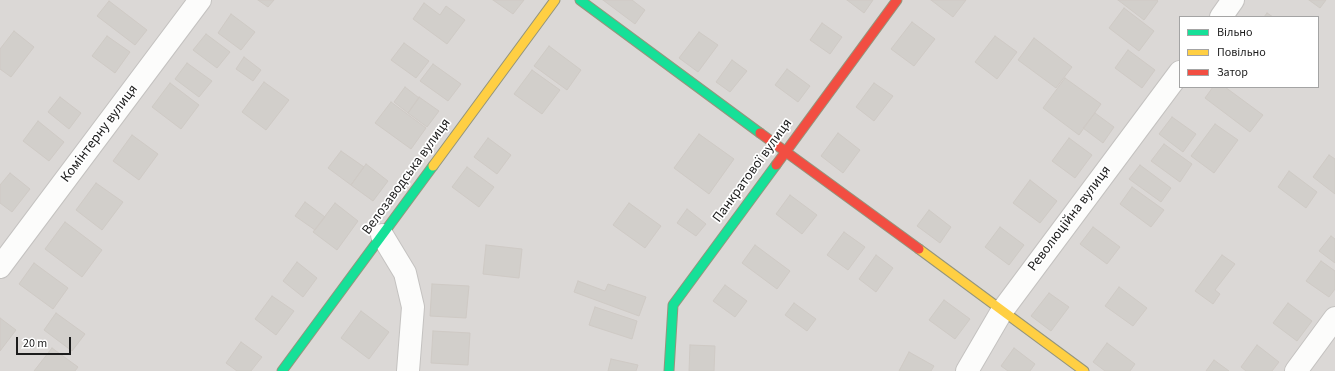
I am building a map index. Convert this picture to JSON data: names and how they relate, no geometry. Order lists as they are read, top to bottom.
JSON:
{
  "streets": {
    "street": [
      "Комінтерну вулиця",
      "Панкратової вулиця",
      "Велозаводська вулиця",
      "Революційна вулиця"
    ]
  },
  "legend": ["Вільно", "Повільно", "Затор"],
  "scale_bar": "20 m"
}
